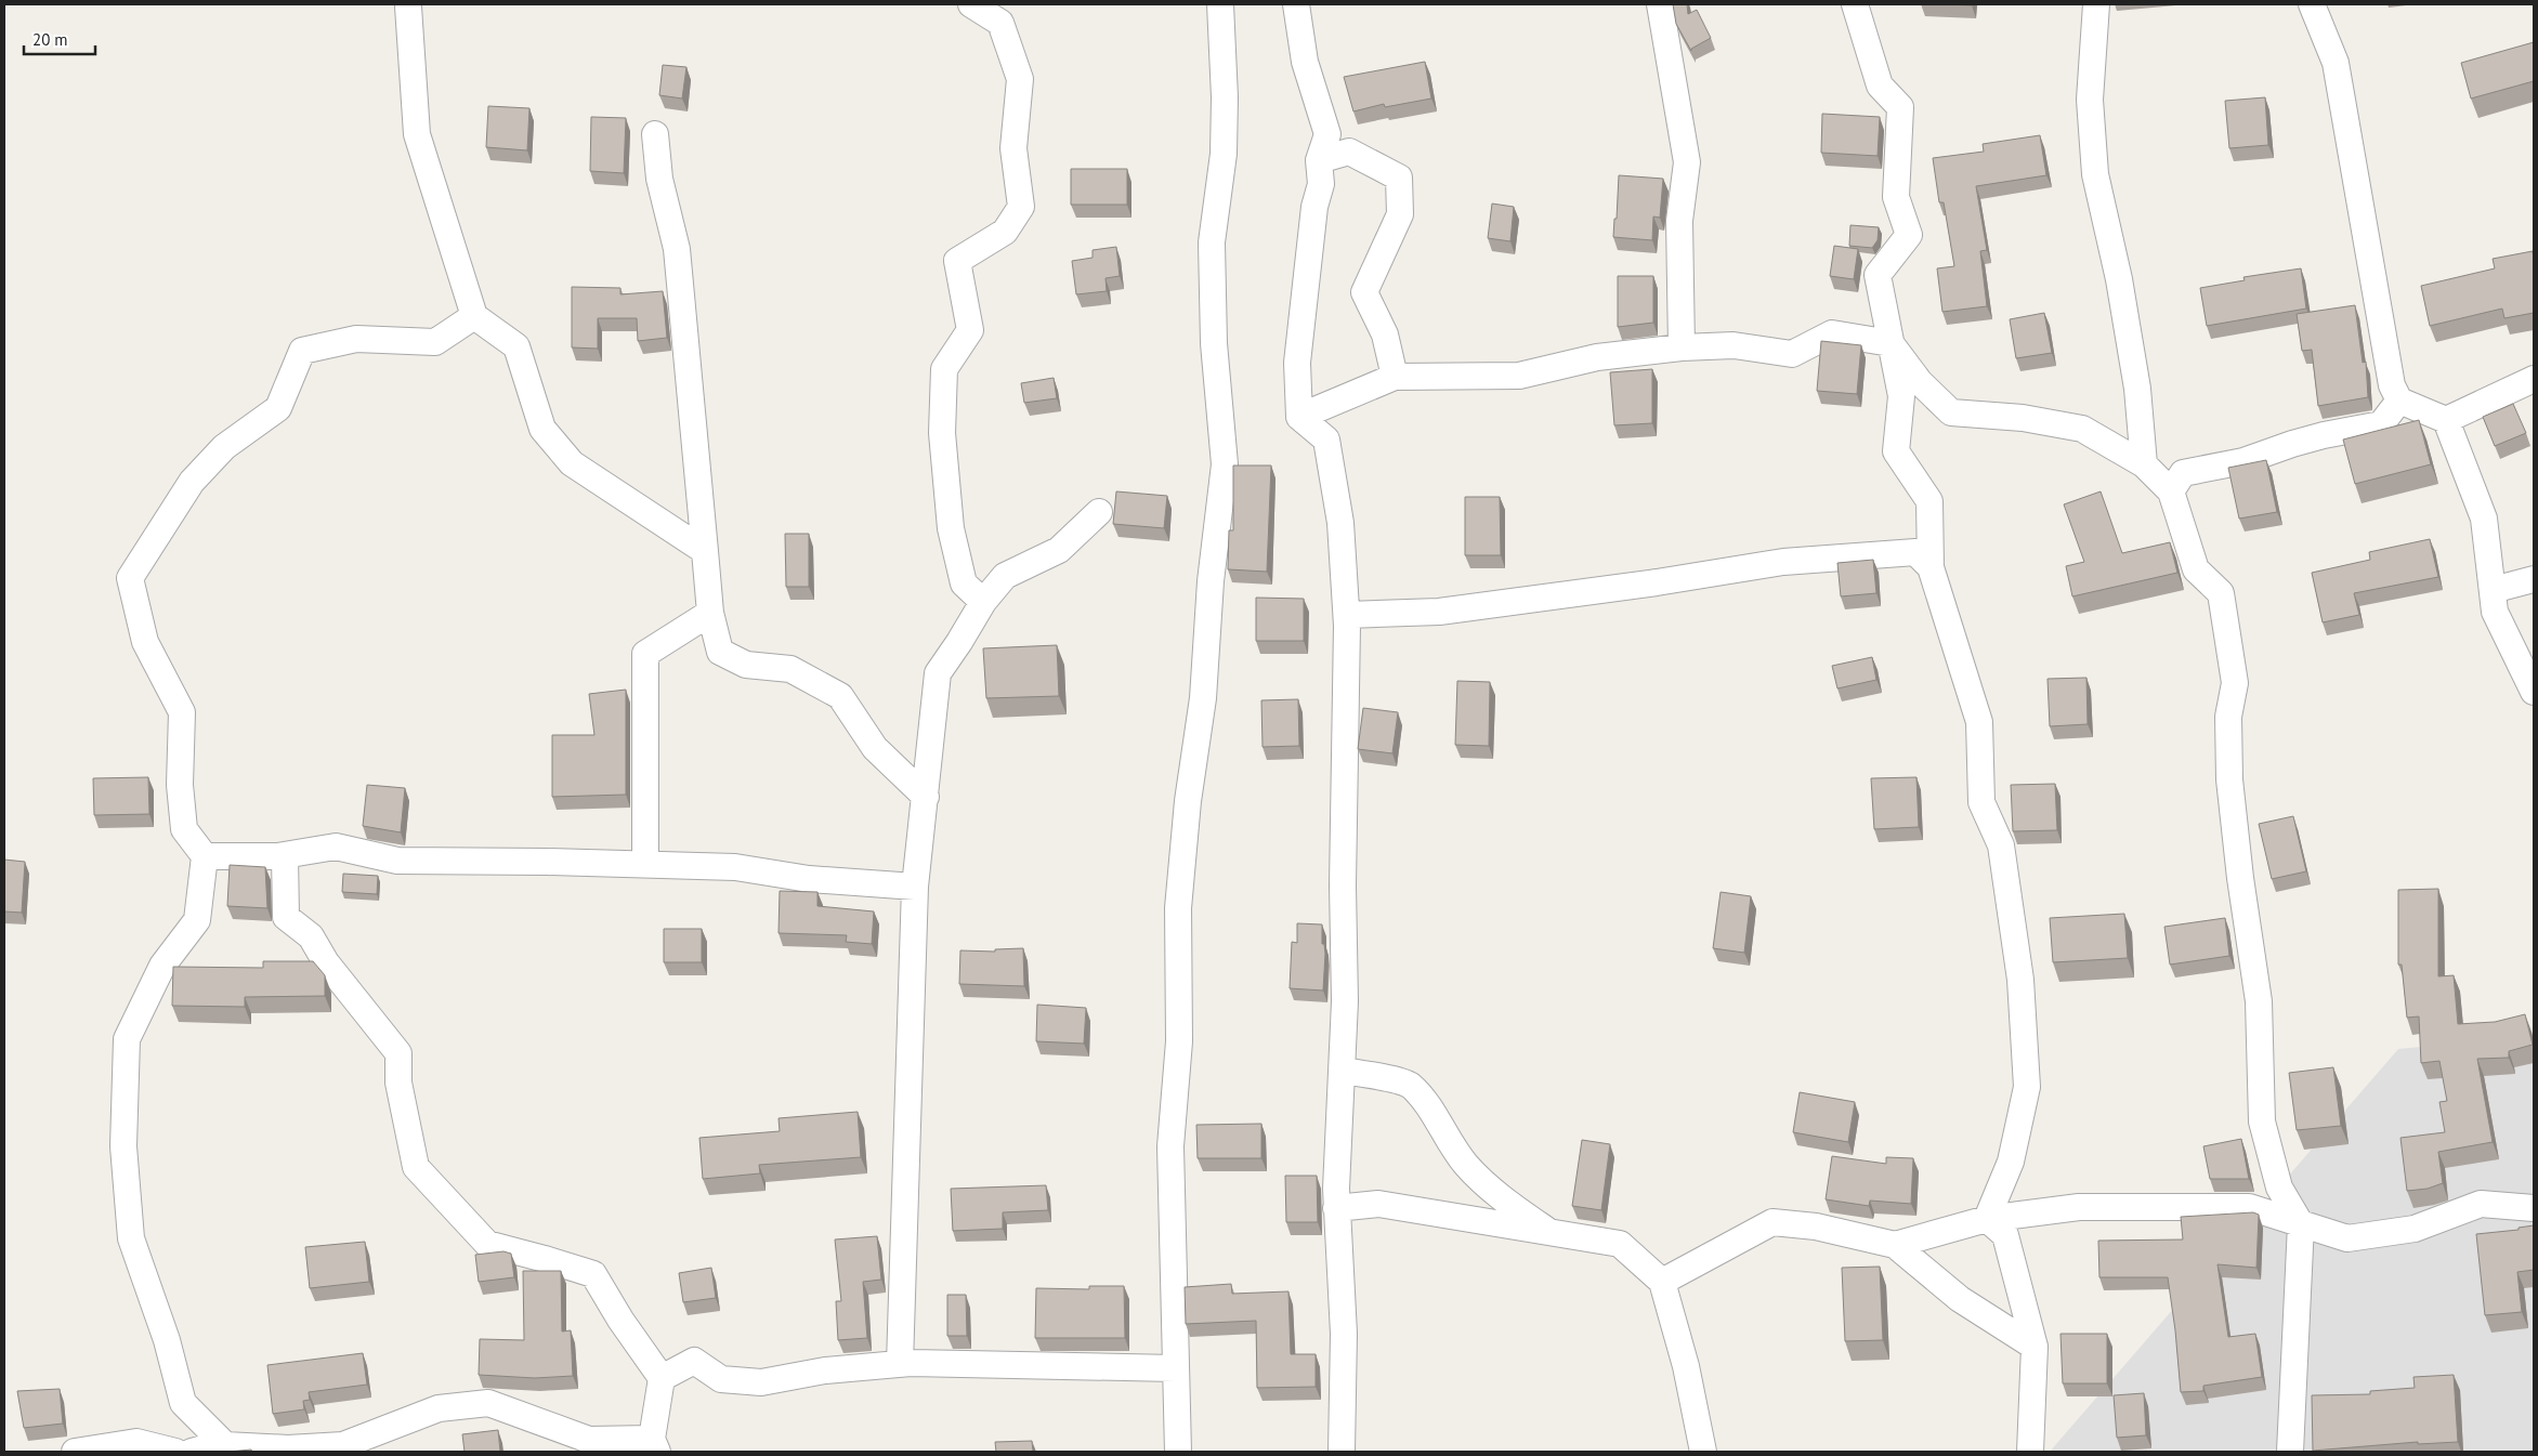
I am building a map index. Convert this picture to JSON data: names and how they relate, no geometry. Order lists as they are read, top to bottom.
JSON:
{
  "scale_bar": "20 m"
}
